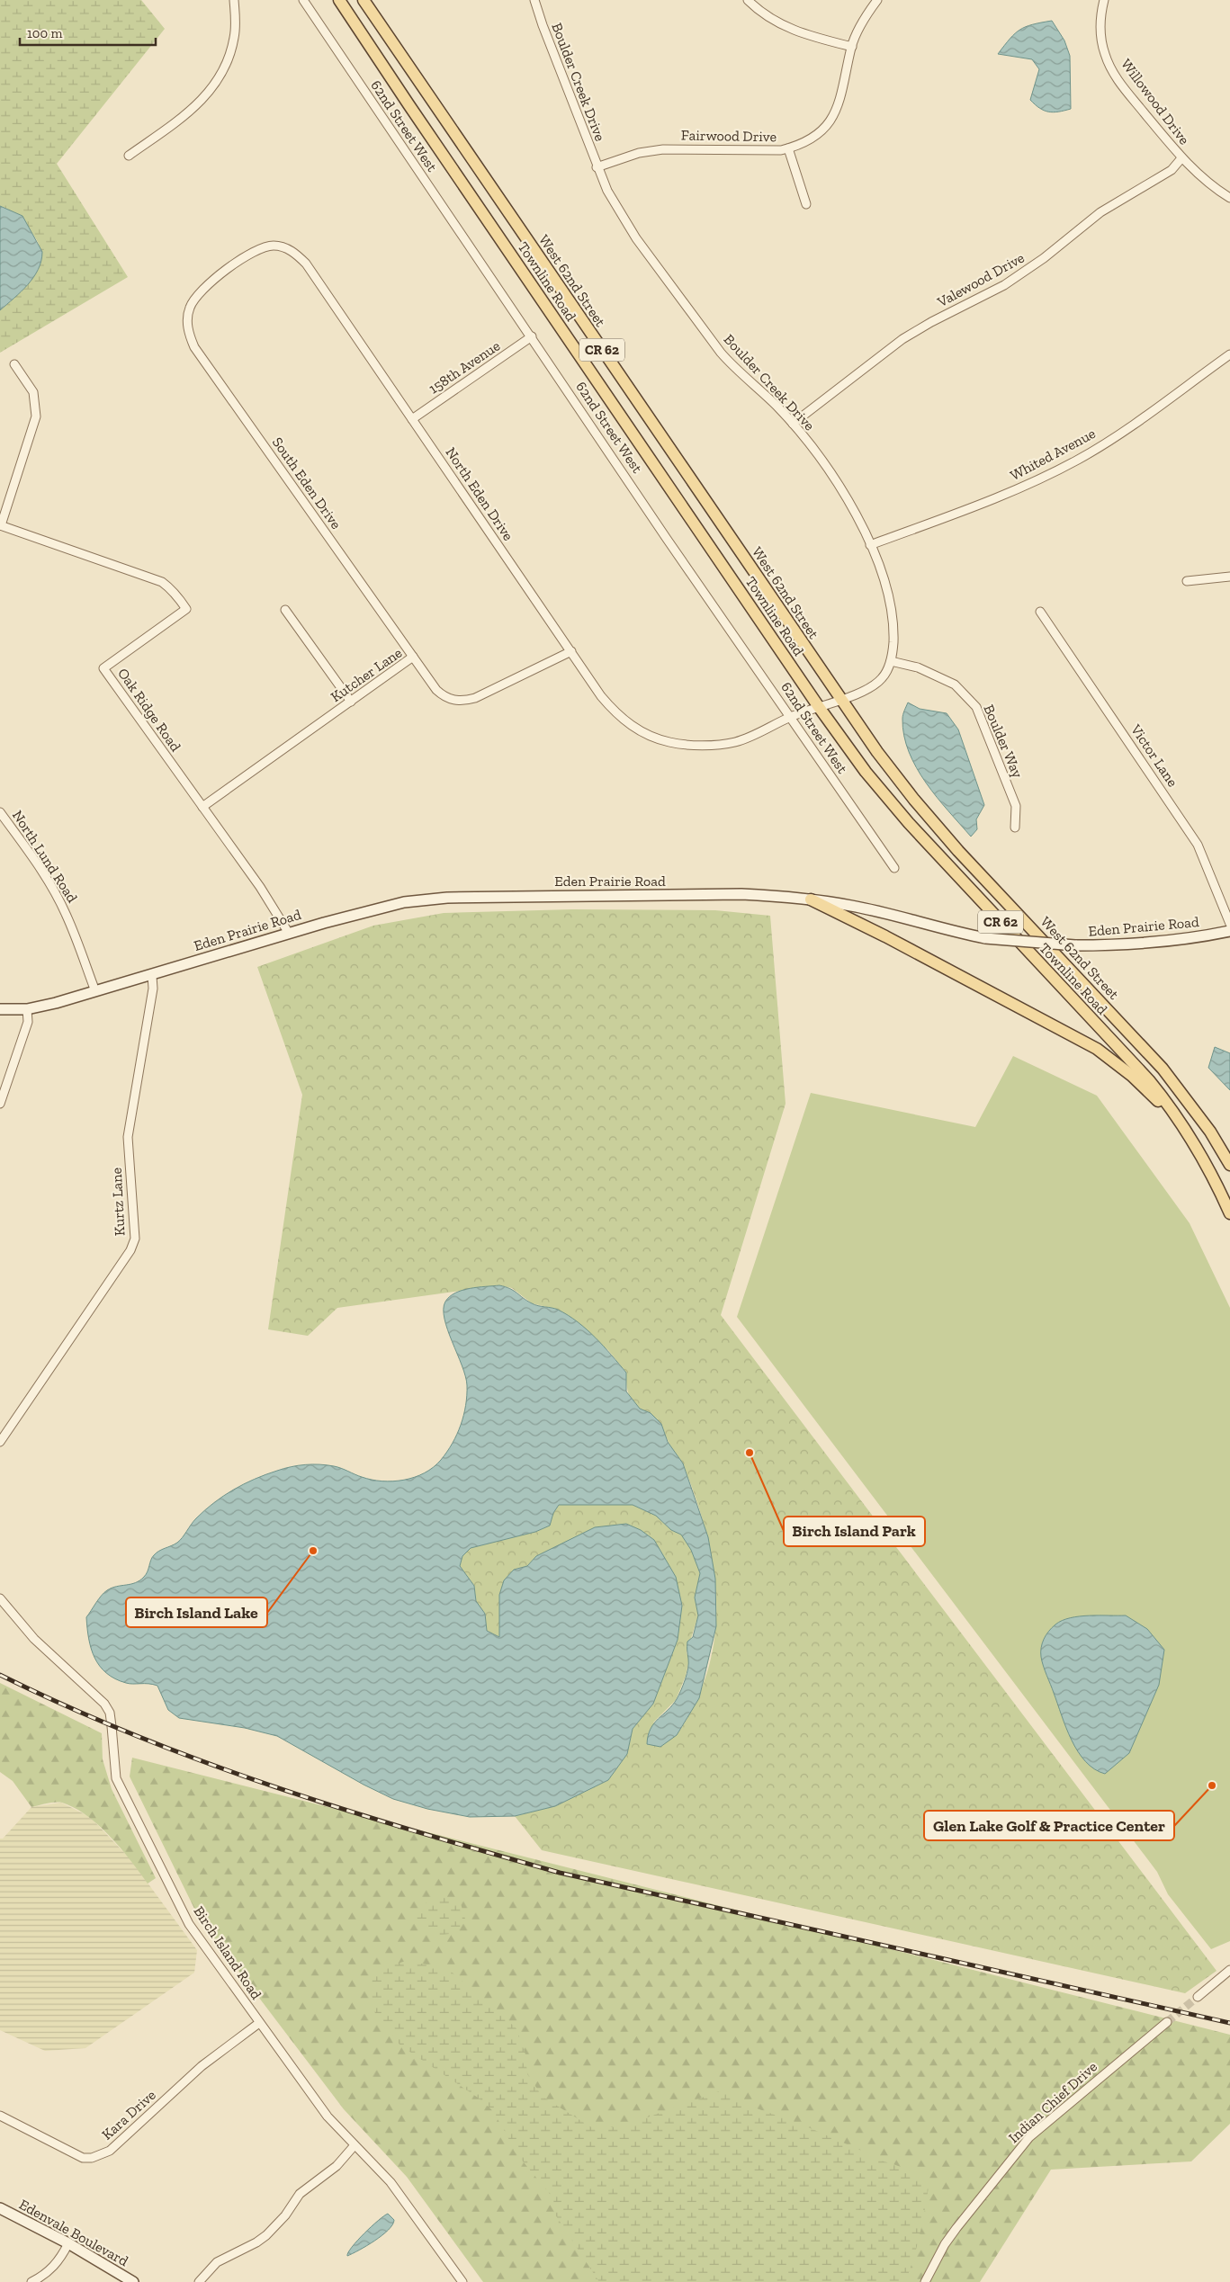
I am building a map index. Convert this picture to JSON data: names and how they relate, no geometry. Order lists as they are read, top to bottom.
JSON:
{
  "streets": {
    "main road": [
      "West 62nd Street",
      "Townline Road",
      "CR 62",
      "Eden Prairie Road",
      "Edenvale Boulevard"
    ],
    "street": [
      "Boulder Creek Drive",
      "Willowood Drive",
      "62nd Street West",
      "Fairwood Drive",
      "Valewood Drive",
      "158th Avenue",
      "Whited Avenue",
      "South Eden Drive",
      "North Eden Drive",
      "Kutcher Lane",
      "Oak Ridge Road",
      "Boulder Way",
      "Victor Lane",
      "North Lund Road",
      "Kurtz Lane",
      "Birch Island Road",
      "Indian Chief Drive",
      "Kara Drive"
    ]
  },
  "crossings": [
    ["Boulder Creek Drive", "62nd Street West"],
    ["Boulder Creek Drive", "Fairwood Drive"],
    ["Boulder Creek Drive", "Valewood Drive"],
    ["Boulder Creek Drive", "West 62nd Street"],
    ["Boulder Creek Drive", "Townline Road"],
    ["Boulder Creek Drive", "Whited Avenue"],
    ["Boulder Creek Drive", "North Eden Drive"],
    ["Boulder Creek Drive", "Boulder Way"],
    ["Willowood Drive", "Valewood Drive"],
    ["62nd Street West", "158th Avenue"],
    ["62nd Street West", "North Eden Drive"],
    ["158th Avenue", "North Eden Drive"],
    ["South Eden Drive", "North Eden Drive"],
    ["South Eden Drive", "Kutcher Lane"],
    ["North Eden Drive", "Kutcher Lane"],
    ["Kutcher Lane", "Oak Ridge Road"],
    ["Oak Ridge Road", "Eden Prairie Road"],
    ["North Lund Road", "Eden Prairie Road"],
    ["Eden Prairie Road", "Kurtz Lane"],
    ["Birch Island Road", "Kara Drive"]
  ],
  "places": ["Birch Island Park", "Birch Island Lake", "Glen Lake Golf & Practice Center"],
  "scale_bar": "100 m"
}
